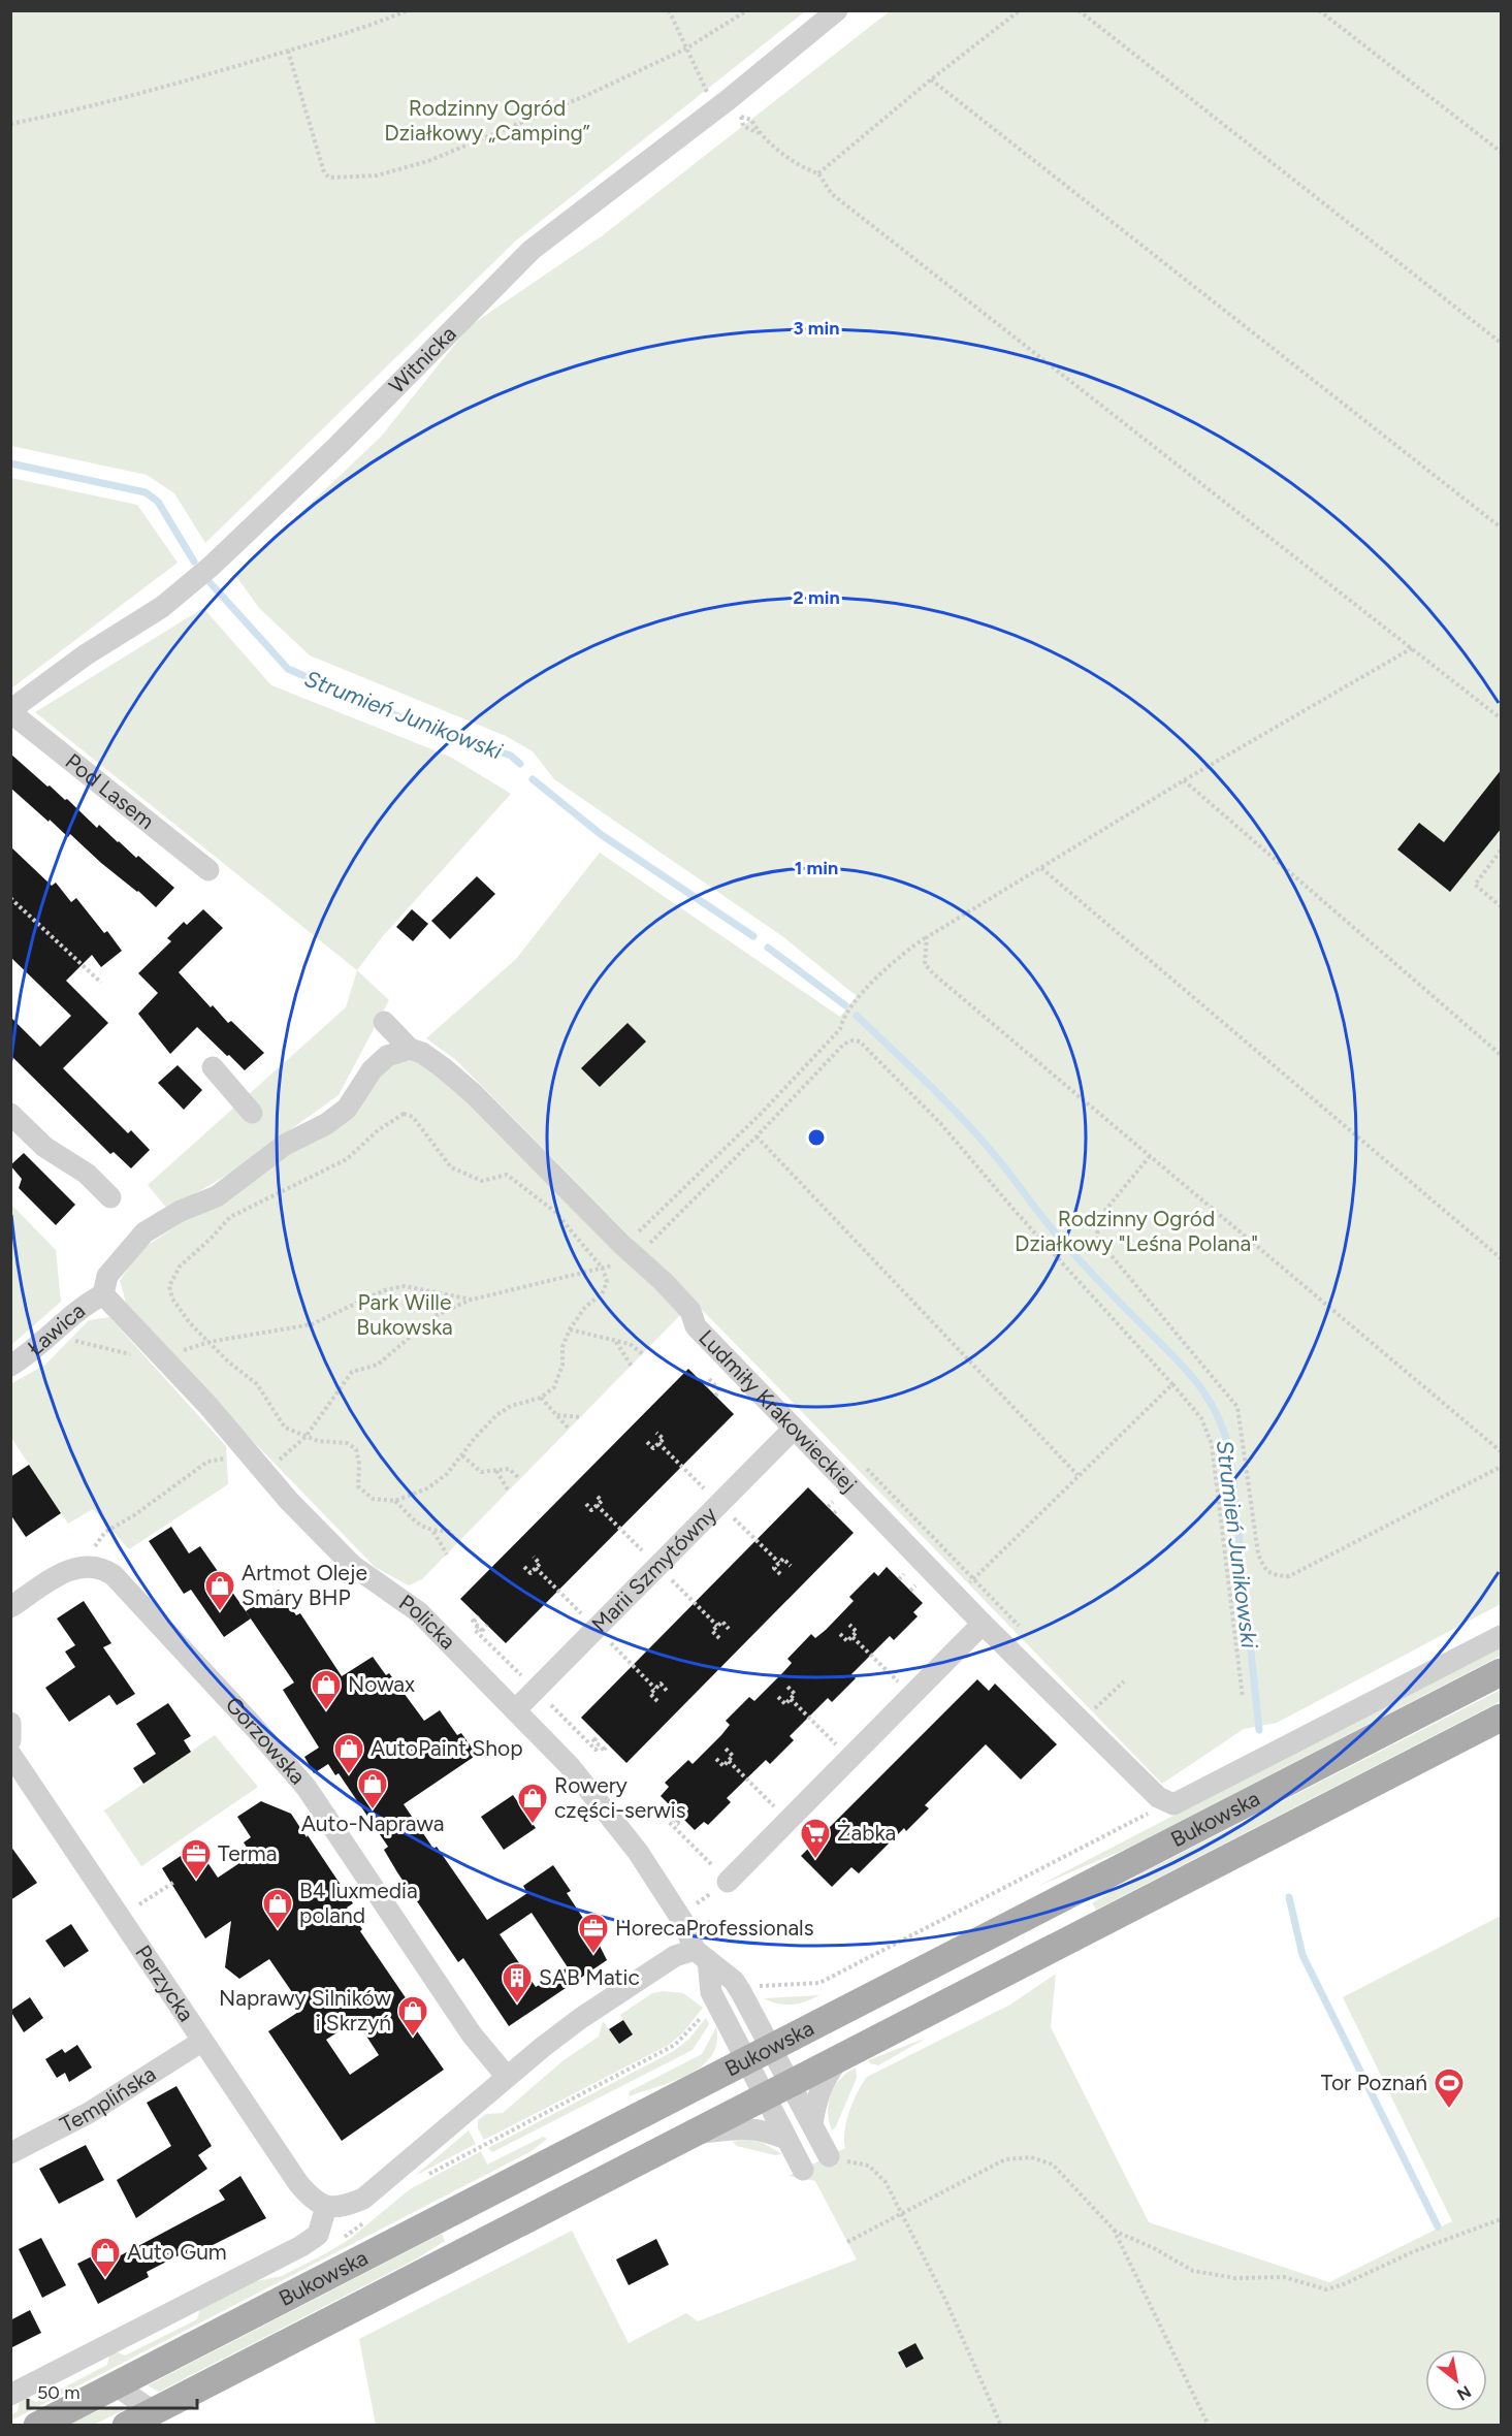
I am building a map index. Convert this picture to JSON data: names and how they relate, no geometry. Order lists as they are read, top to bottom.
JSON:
{
  "streets": {
    "main road": ["Bukowska"],
    "street": [
      "Witnicka",
      "Pod Lasem",
      "Ławica",
      "Ludmiły Krakowieckiej",
      "Marii Szmytówny",
      "Policka",
      "Gorzowska",
      "Perzycka",
      "Templińska"
    ]
  },
  "crossings": [
    ["Witnicka", "Pod Lasem"],
    ["Ławica", "Policka"],
    ["Ludmiły Krakowieckiej", "Marii Szmytówny"],
    ["Marii Szmytówny", "Policka"],
    ["Policka", "Bukowska"],
    ["Bukowska", "Perzycka"],
    ["Perzycka", "Templińska"]
  ],
  "water": ["Strumień Junikowski"],
  "parks": ["Rodzinny Ogród Działkowy „Camping”", "Rodzinny Ogród Działkowy \"Leśna Polana\"", "Park Wille Bukowska"],
  "places": {
    "shop": [
      "Artmot Oleje Smary BHP",
      "Nowax",
      "AutoPaint Shop",
      "Auto-Naprawa",
      "Rowery części-serwis",
      "B4 luxmedia poland",
      "Naprawy Silników i Skrzyń",
      "Auto Gum"
    ],
    "supermarket": ["Żabka"],
    "office": ["Terma", "HorecaProfessionals"],
    "building": ["SAB Matic"],
    "sports": ["Tor Poznań"]
  },
  "scale_bar": "50 m",
  "north": "bottom right",
  "rings": ["3 min", "2 min", "1 min"]
}
